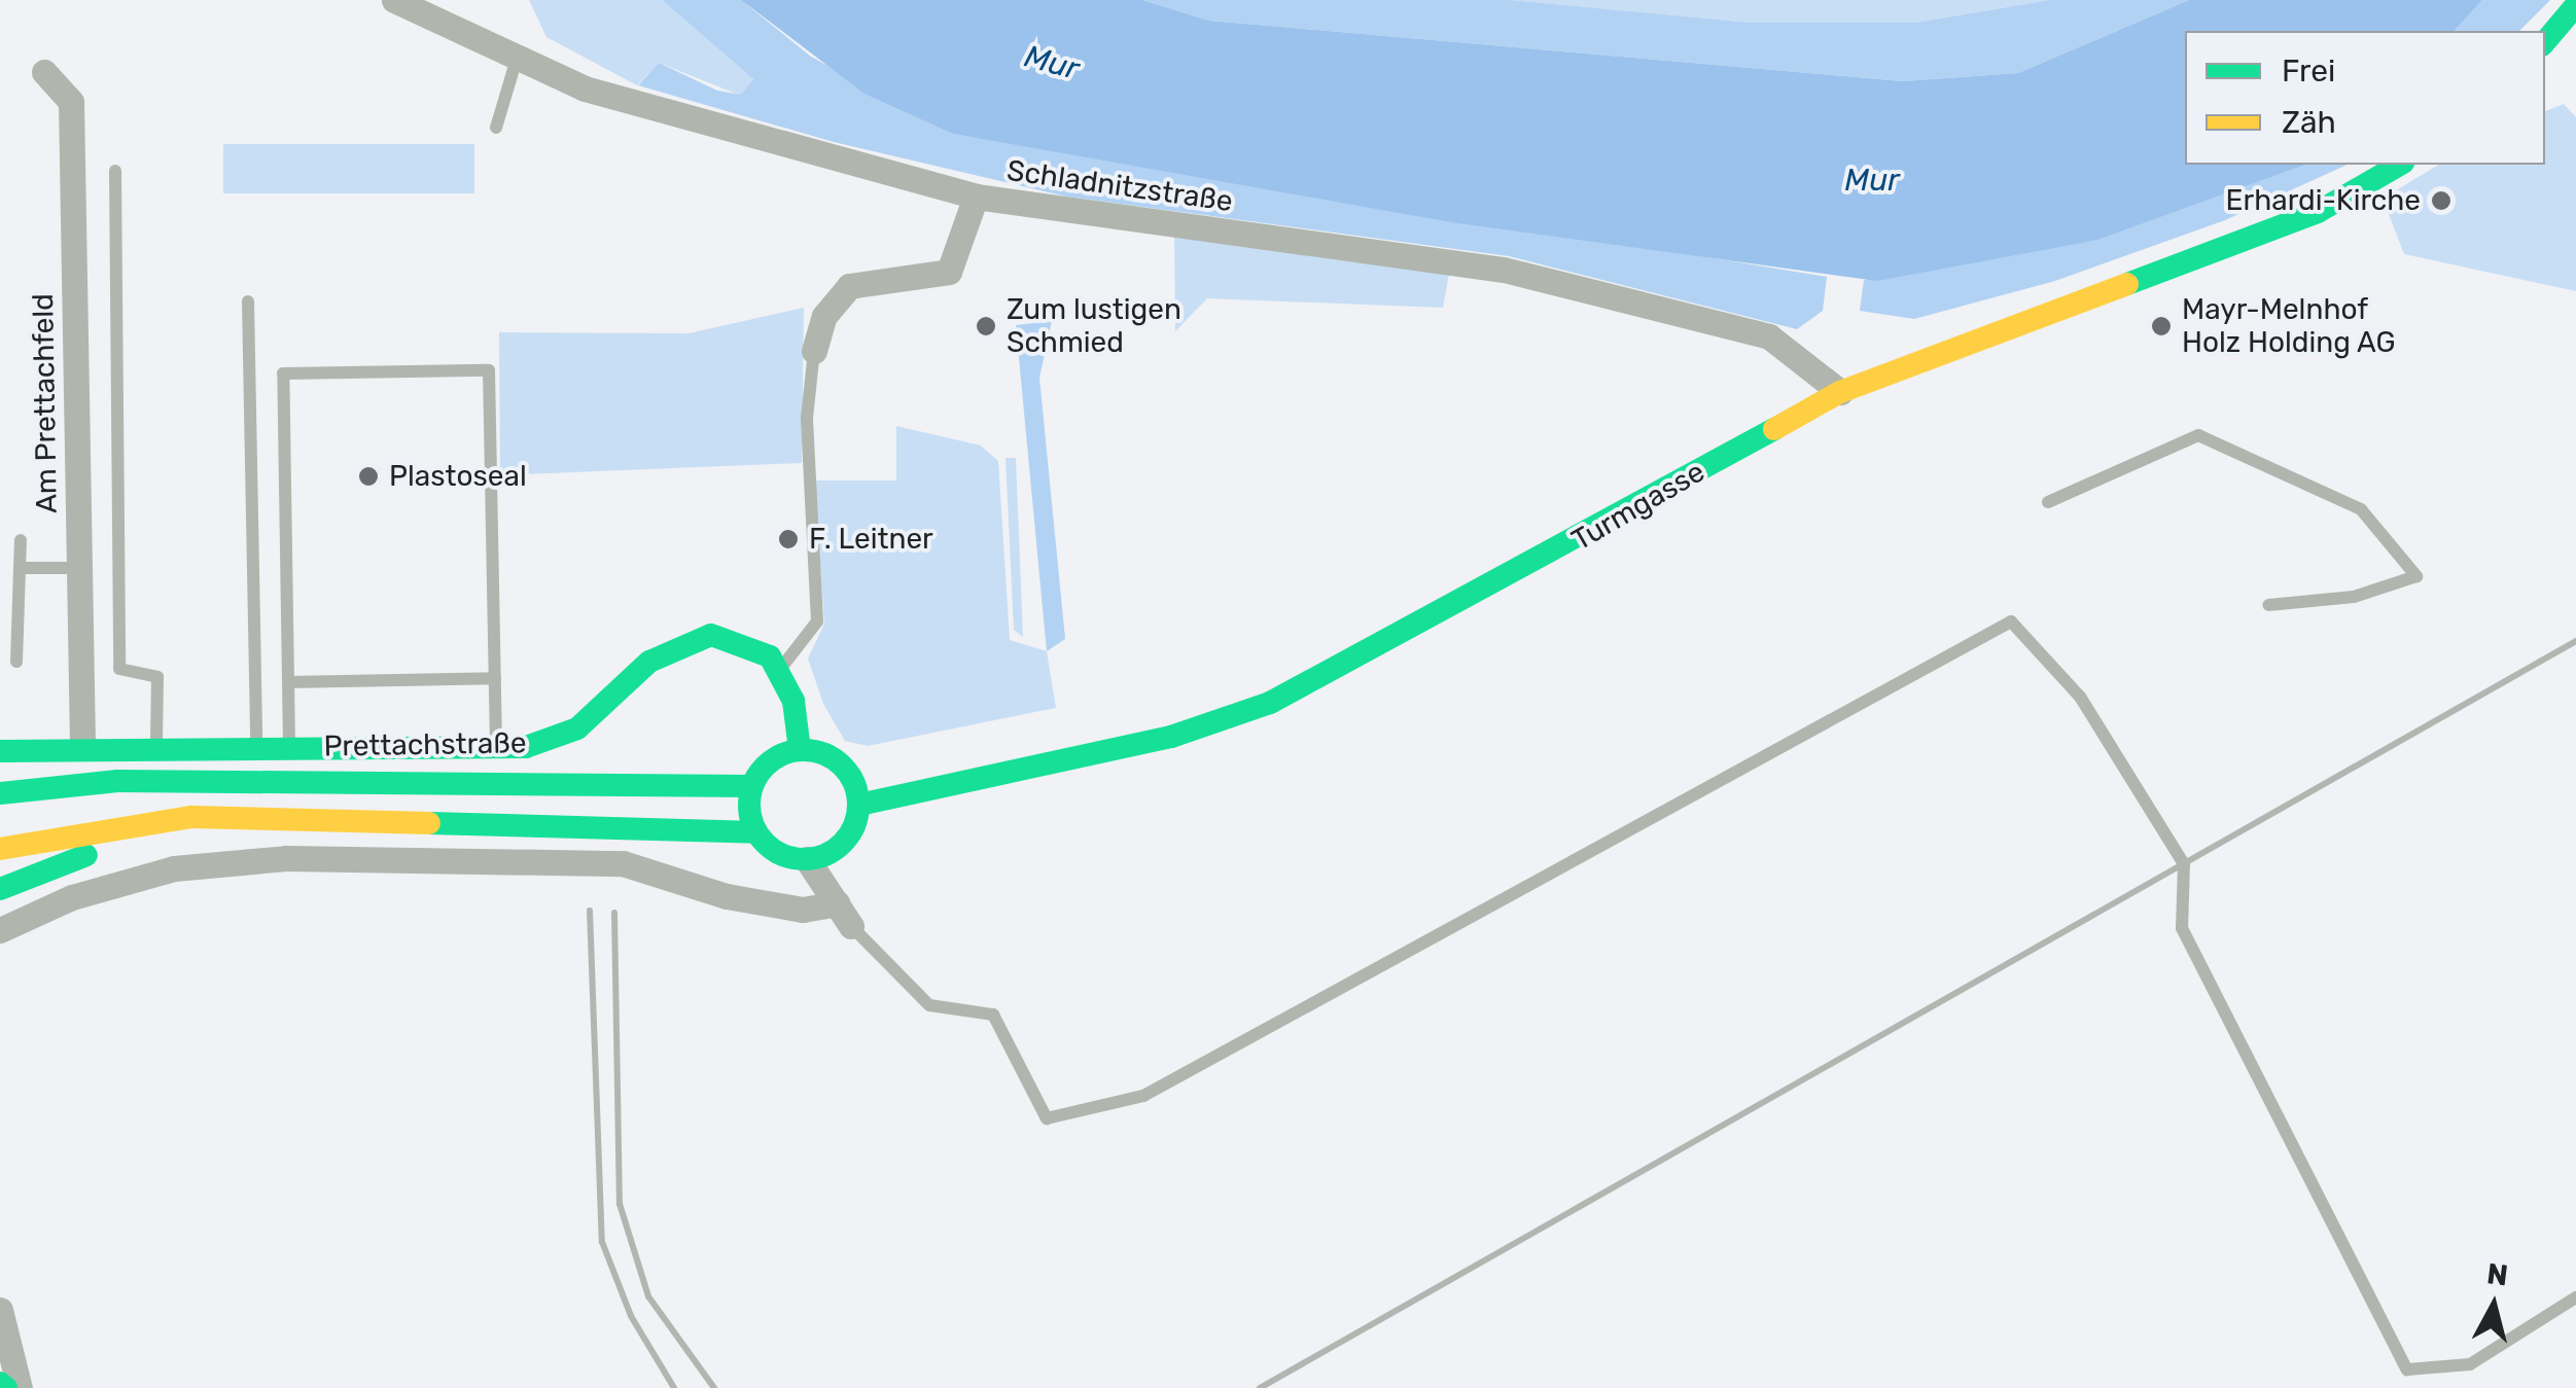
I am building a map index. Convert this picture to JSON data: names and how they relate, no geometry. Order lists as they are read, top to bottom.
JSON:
{
  "streets": {
    "main road": ["Turmgasse", "Prettachstraße"],
    "street": ["Schladnitzstraße", "Am Prettachfeld"]
  },
  "crossings": [
    ["Schladnitzstraße", "Turmgasse"],
    ["Am Prettachfeld", "Prettachstraße"]
  ],
  "water": ["Mur"],
  "places": [
    "Erhardi-Kirche",
    "Zum lustigen Schmied",
    "Mayr-Melnhof Holz Holding AG",
    "Plastoseal",
    "F. Leitner"
  ],
  "legend": ["Frei", "Zäh"],
  "north": "top"
}
